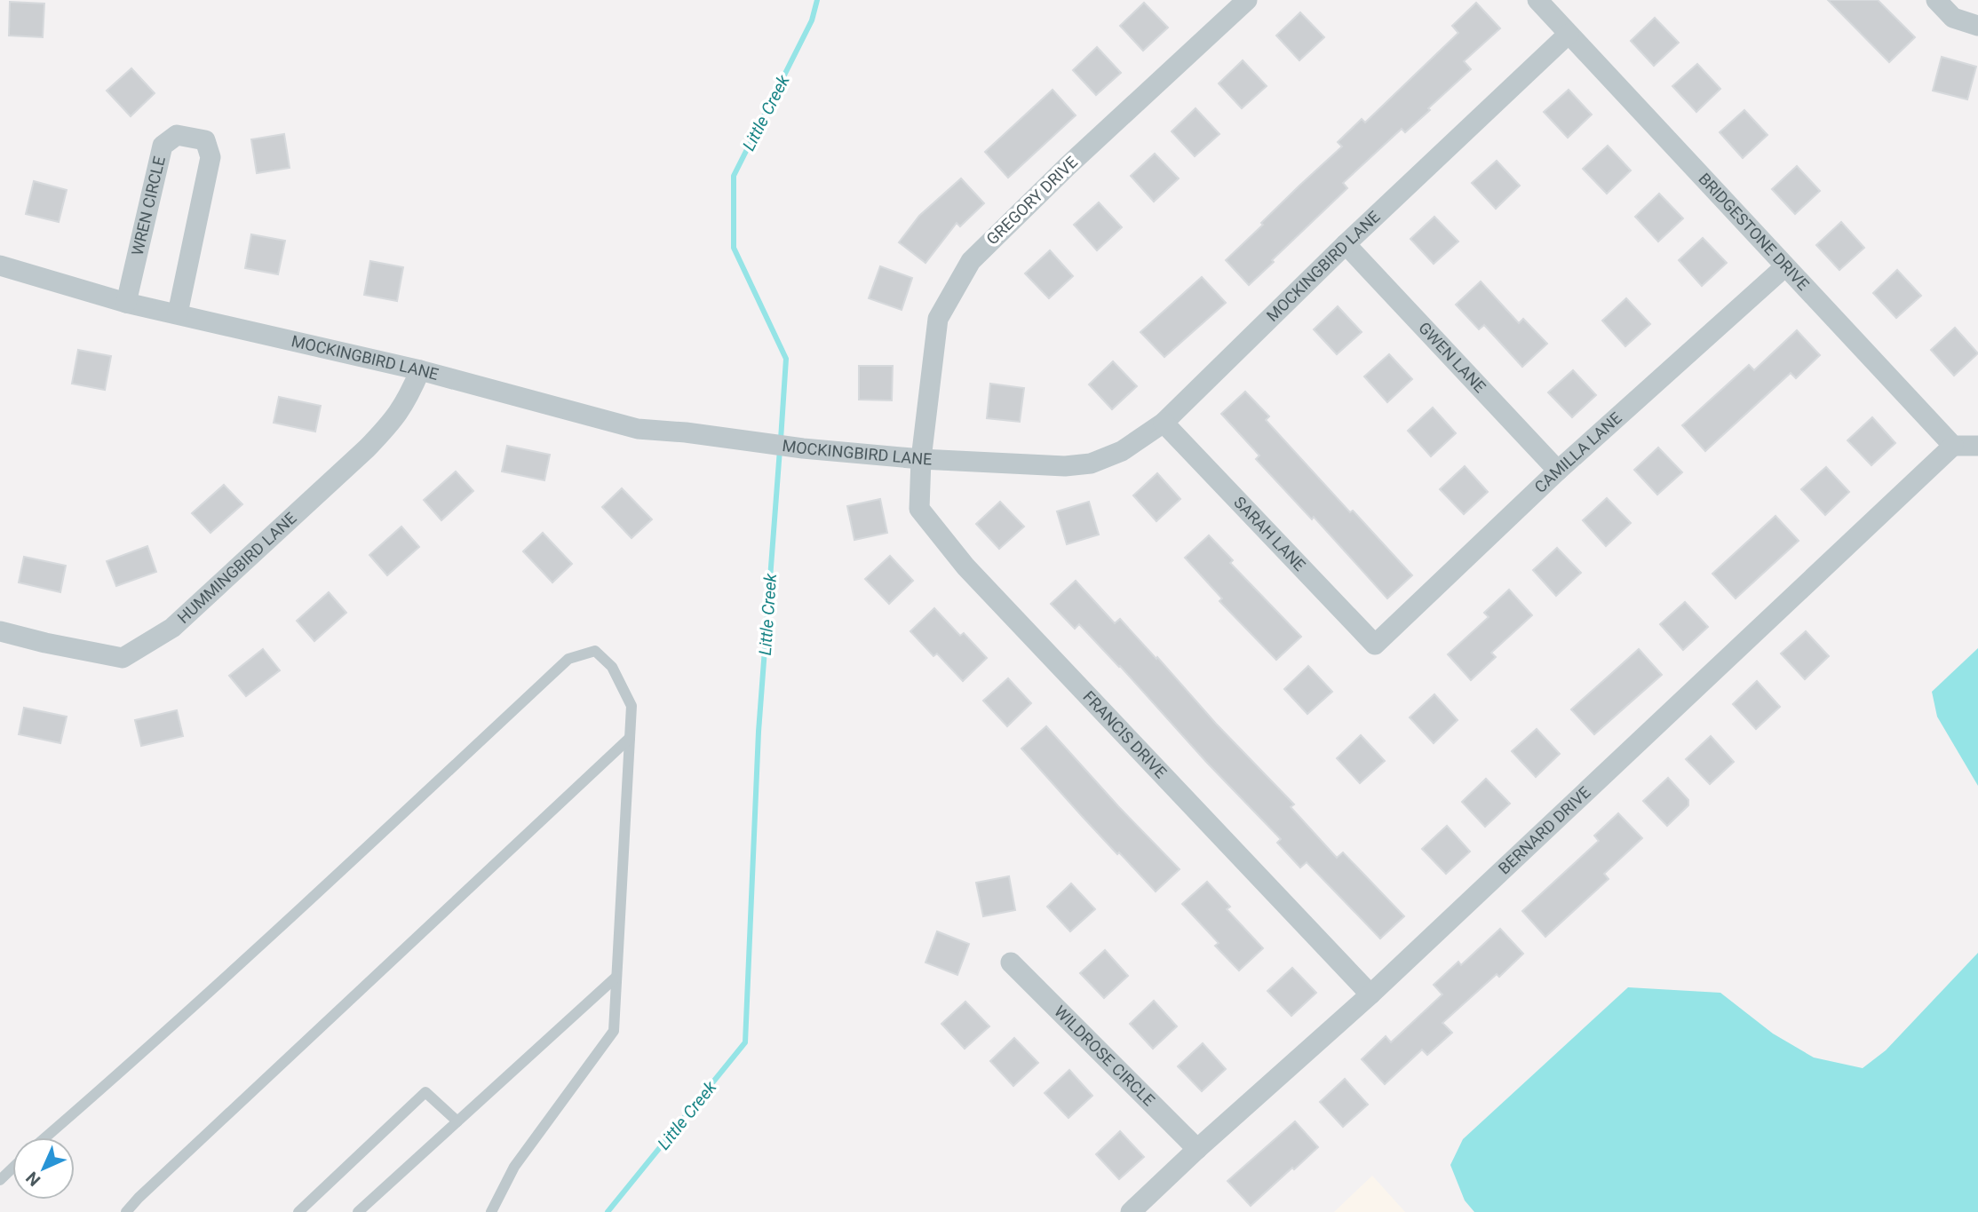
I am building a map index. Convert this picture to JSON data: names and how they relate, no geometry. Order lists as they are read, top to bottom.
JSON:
{
  "streets": {
    "street": [
      "GREGORY DRIVE",
      "WREN CIRCLE",
      "BRIDGESTONE DRIVE",
      "MOCKINGBIRD LANE",
      "GWEN LANE",
      "CAMILLA LANE",
      "SARAH LANE",
      "HUMMINGBIRD LANE",
      "FRANCIS DRIVE",
      "BERNARD DRIVE",
      "WILDROSE CIRCLE"
    ]
  },
  "crossings": [
    ["GREGORY DRIVE", "MOCKINGBIRD LANE"],
    ["GREGORY DRIVE", "FRANCIS DRIVE"],
    ["WREN CIRCLE", "MOCKINGBIRD LANE"],
    ["BRIDGESTONE DRIVE", "MOCKINGBIRD LANE"],
    ["BRIDGESTONE DRIVE", "CAMILLA LANE"],
    ["BRIDGESTONE DRIVE", "BERNARD DRIVE"],
    ["MOCKINGBIRD LANE", "GWEN LANE"],
    ["MOCKINGBIRD LANE", "SARAH LANE"],
    ["MOCKINGBIRD LANE", "HUMMINGBIRD LANE"],
    ["MOCKINGBIRD LANE", "FRANCIS DRIVE"],
    ["GWEN LANE", "CAMILLA LANE"],
    ["CAMILLA LANE", "SARAH LANE"],
    ["FRANCIS DRIVE", "BERNARD DRIVE"],
    ["BERNARD DRIVE", "WILDROSE CIRCLE"]
  ],
  "water": ["Little Creek"],
  "north": "bottom left"
}
